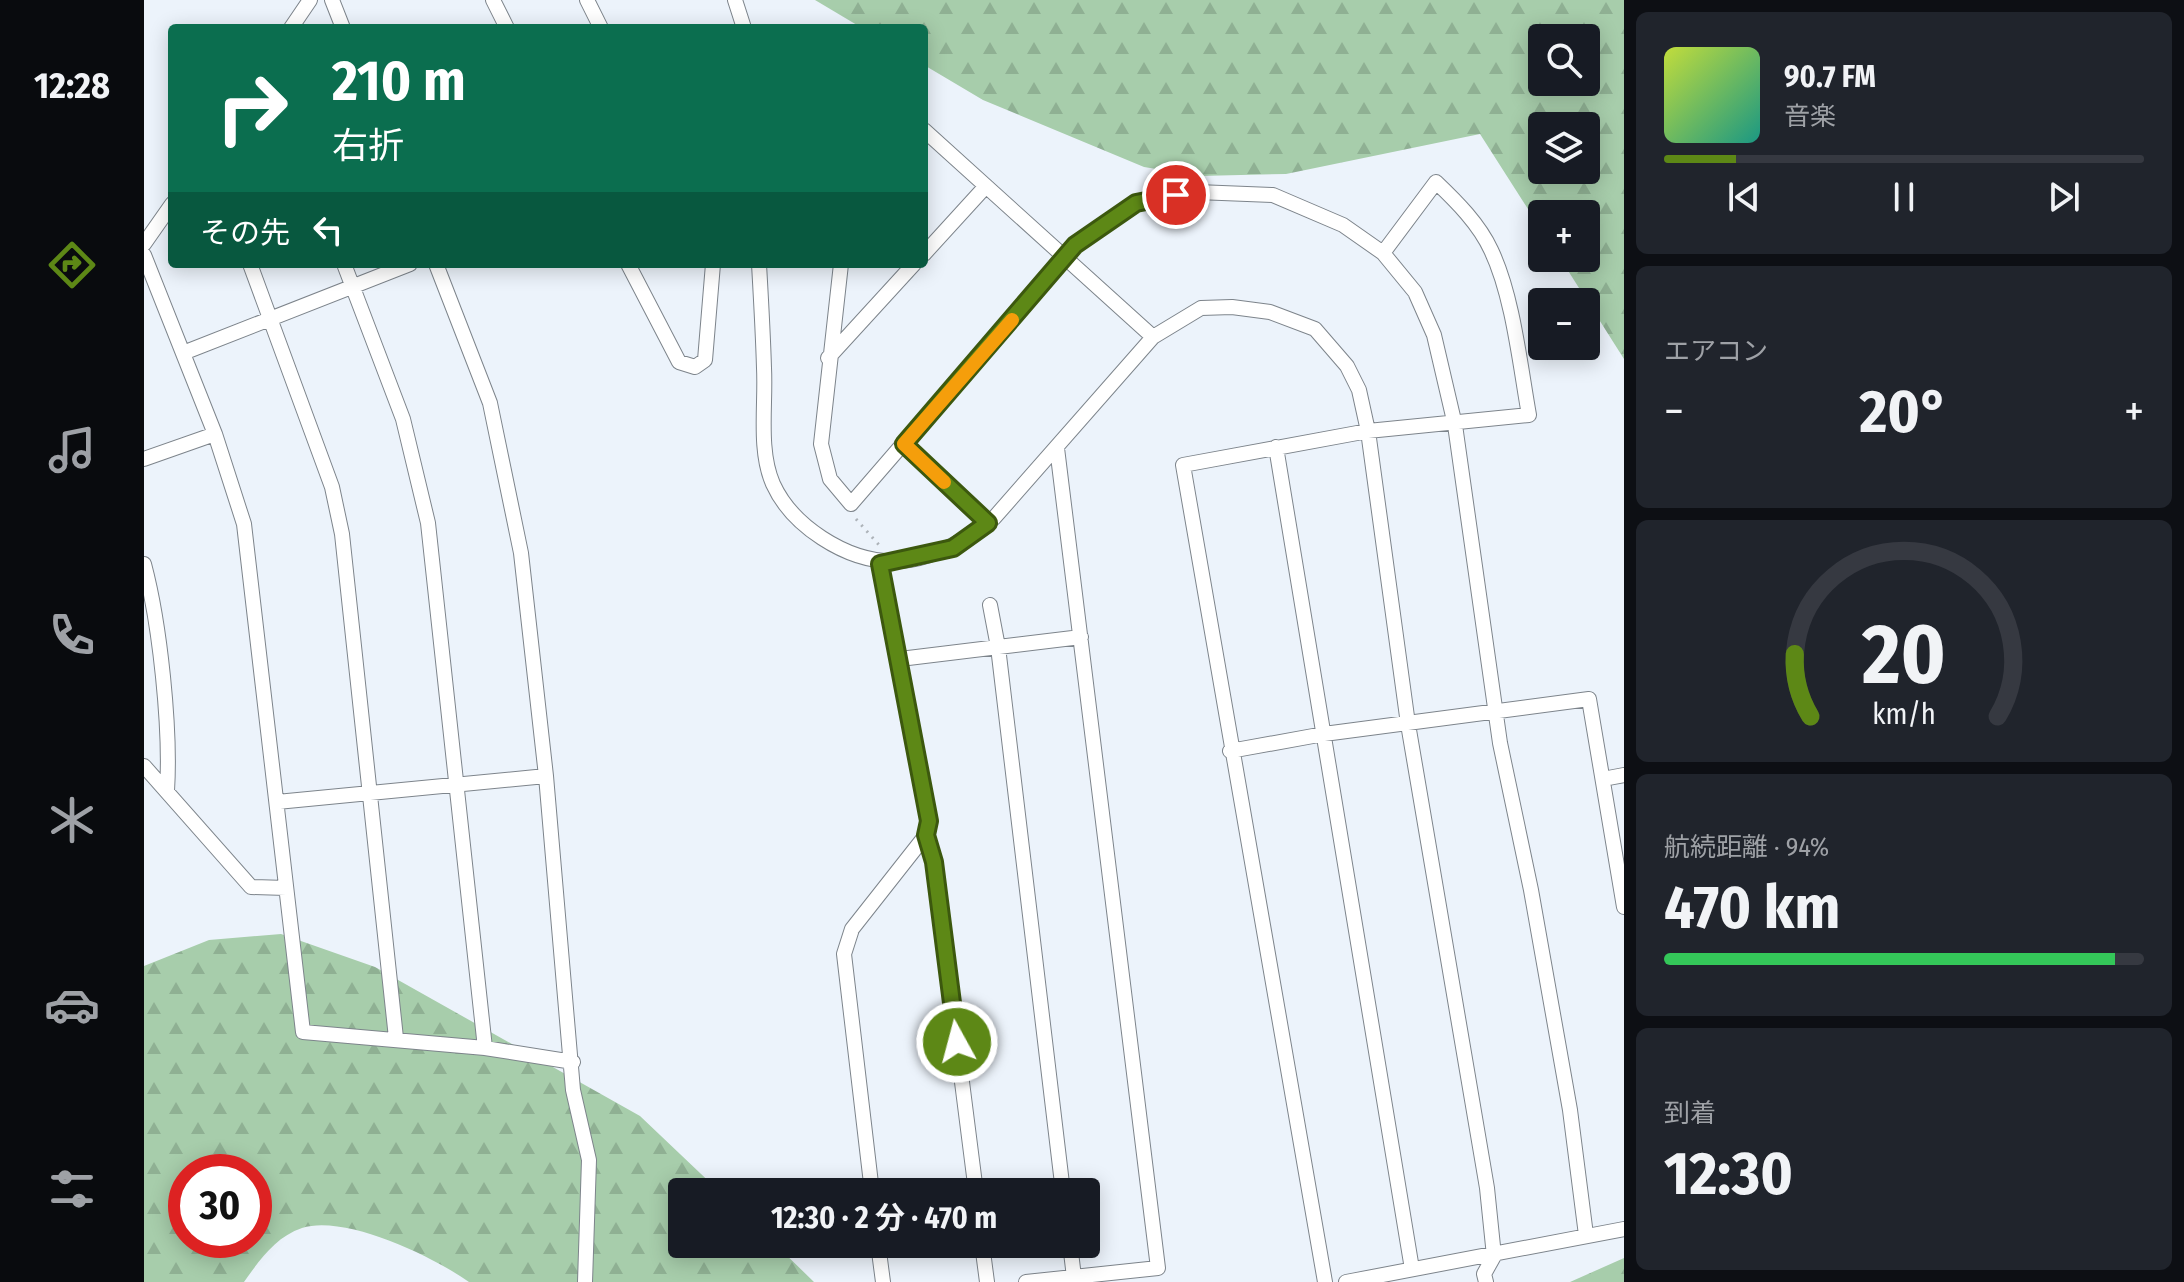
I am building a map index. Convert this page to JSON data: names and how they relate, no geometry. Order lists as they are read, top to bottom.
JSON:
{
  "page": {
    "tabs": "12:28",
    "map_buttons": ["+", "−"],
    "turn": ["210 m", "右折"],
    "song": ["90.7 FM", "音楽"],
    "then": "その先",
    "tile": [
      "エアコン",
      ["航続距離 · 94%", "470 km"],
      ["到着", "12:30"]
    ],
    "heat": ["−", "20°", "+"],
    "limit": "30",
    "trip": "12:30 · 2 分 · 470 m",
    "gauge": ["20", "km/h"]
  }
}
